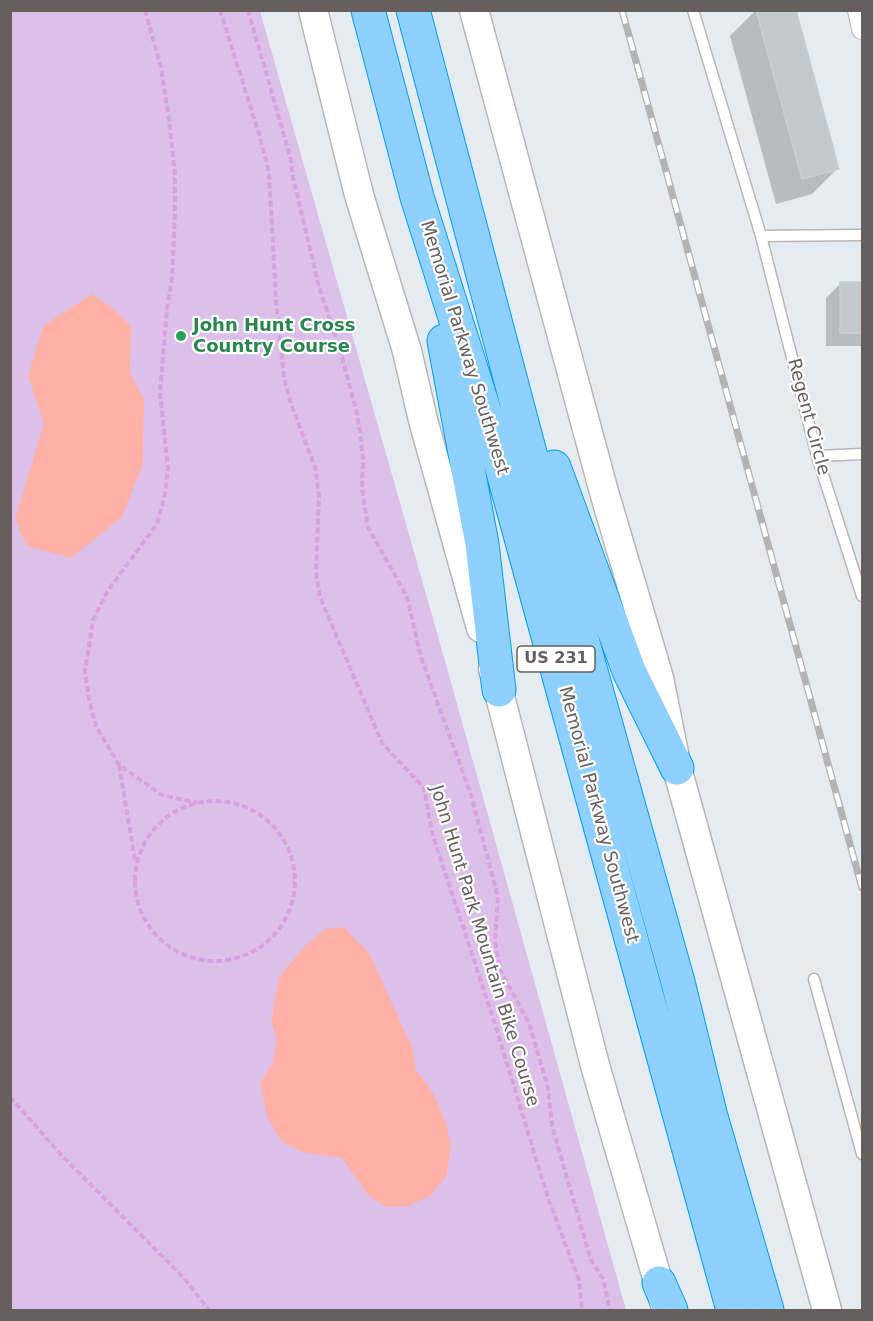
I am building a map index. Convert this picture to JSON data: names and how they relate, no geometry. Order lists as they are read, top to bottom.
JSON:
{
  "streets": {
    "highway": ["Memorial Parkway Southwest", "US 231"],
    "lane": ["Regent Circle"],
    "path": ["John Hunt Park Mountain Bike Course"]
  },
  "places": ["John Hunt Cross Country Course"]
}
